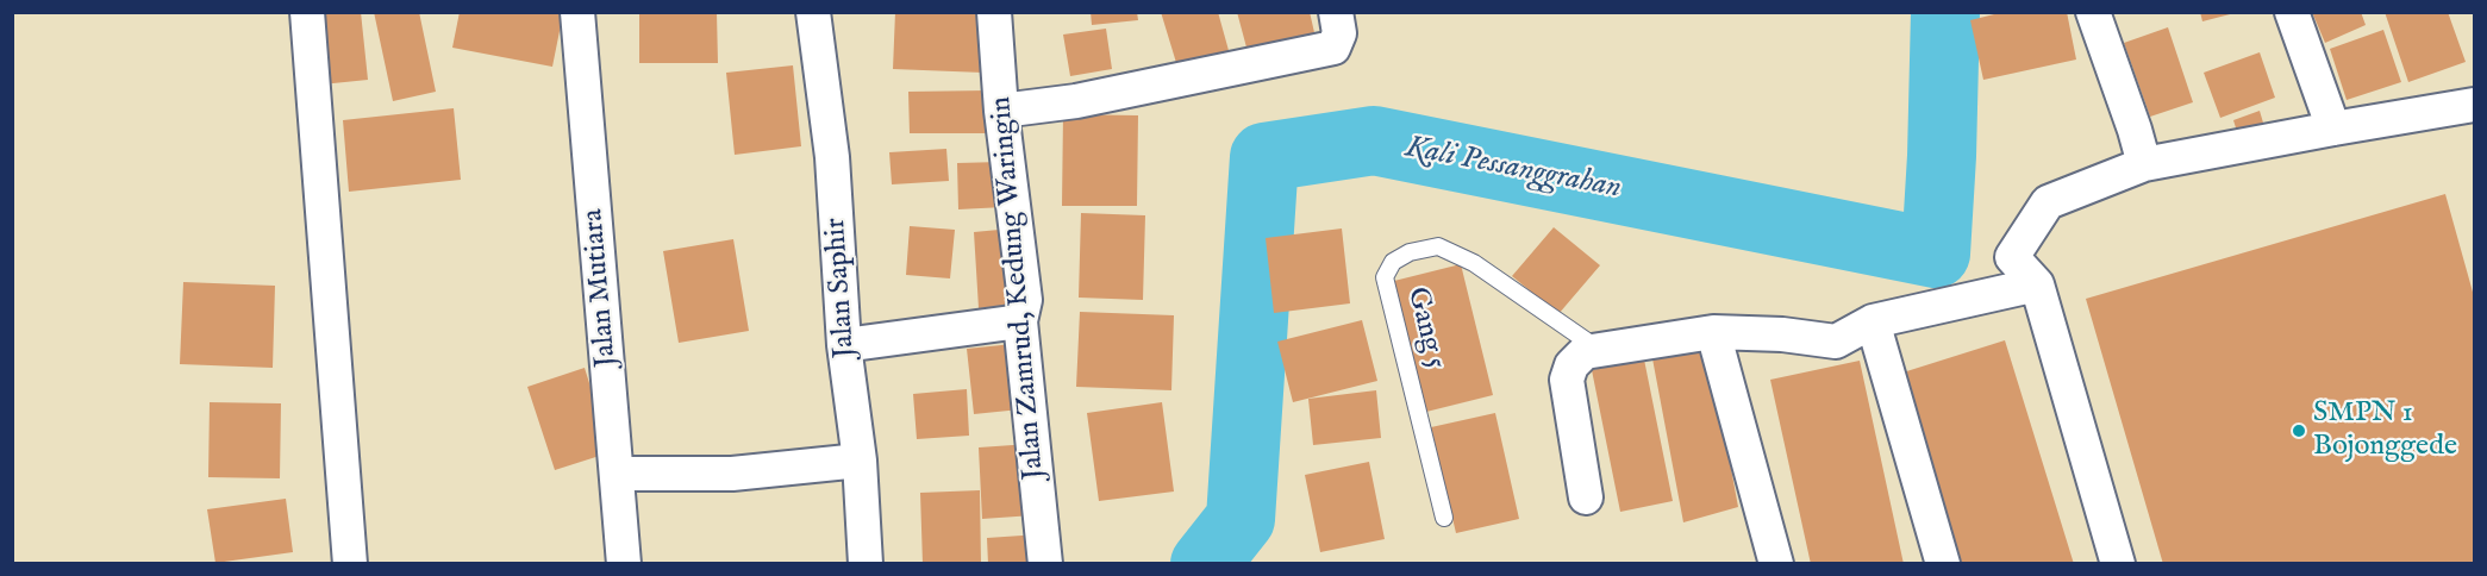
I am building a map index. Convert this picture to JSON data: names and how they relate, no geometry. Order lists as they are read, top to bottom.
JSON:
{
  "streets": {
    "street": ["Jalan Mutiara", "Jalan Saphir", "Jalan Zamrud, Kedung Waringin"],
    "lane": ["Gang 5"]
  },
  "water": ["Kali Pessanggrahan"],
  "places": ["SMPN 1 Bojonggede"]
}
